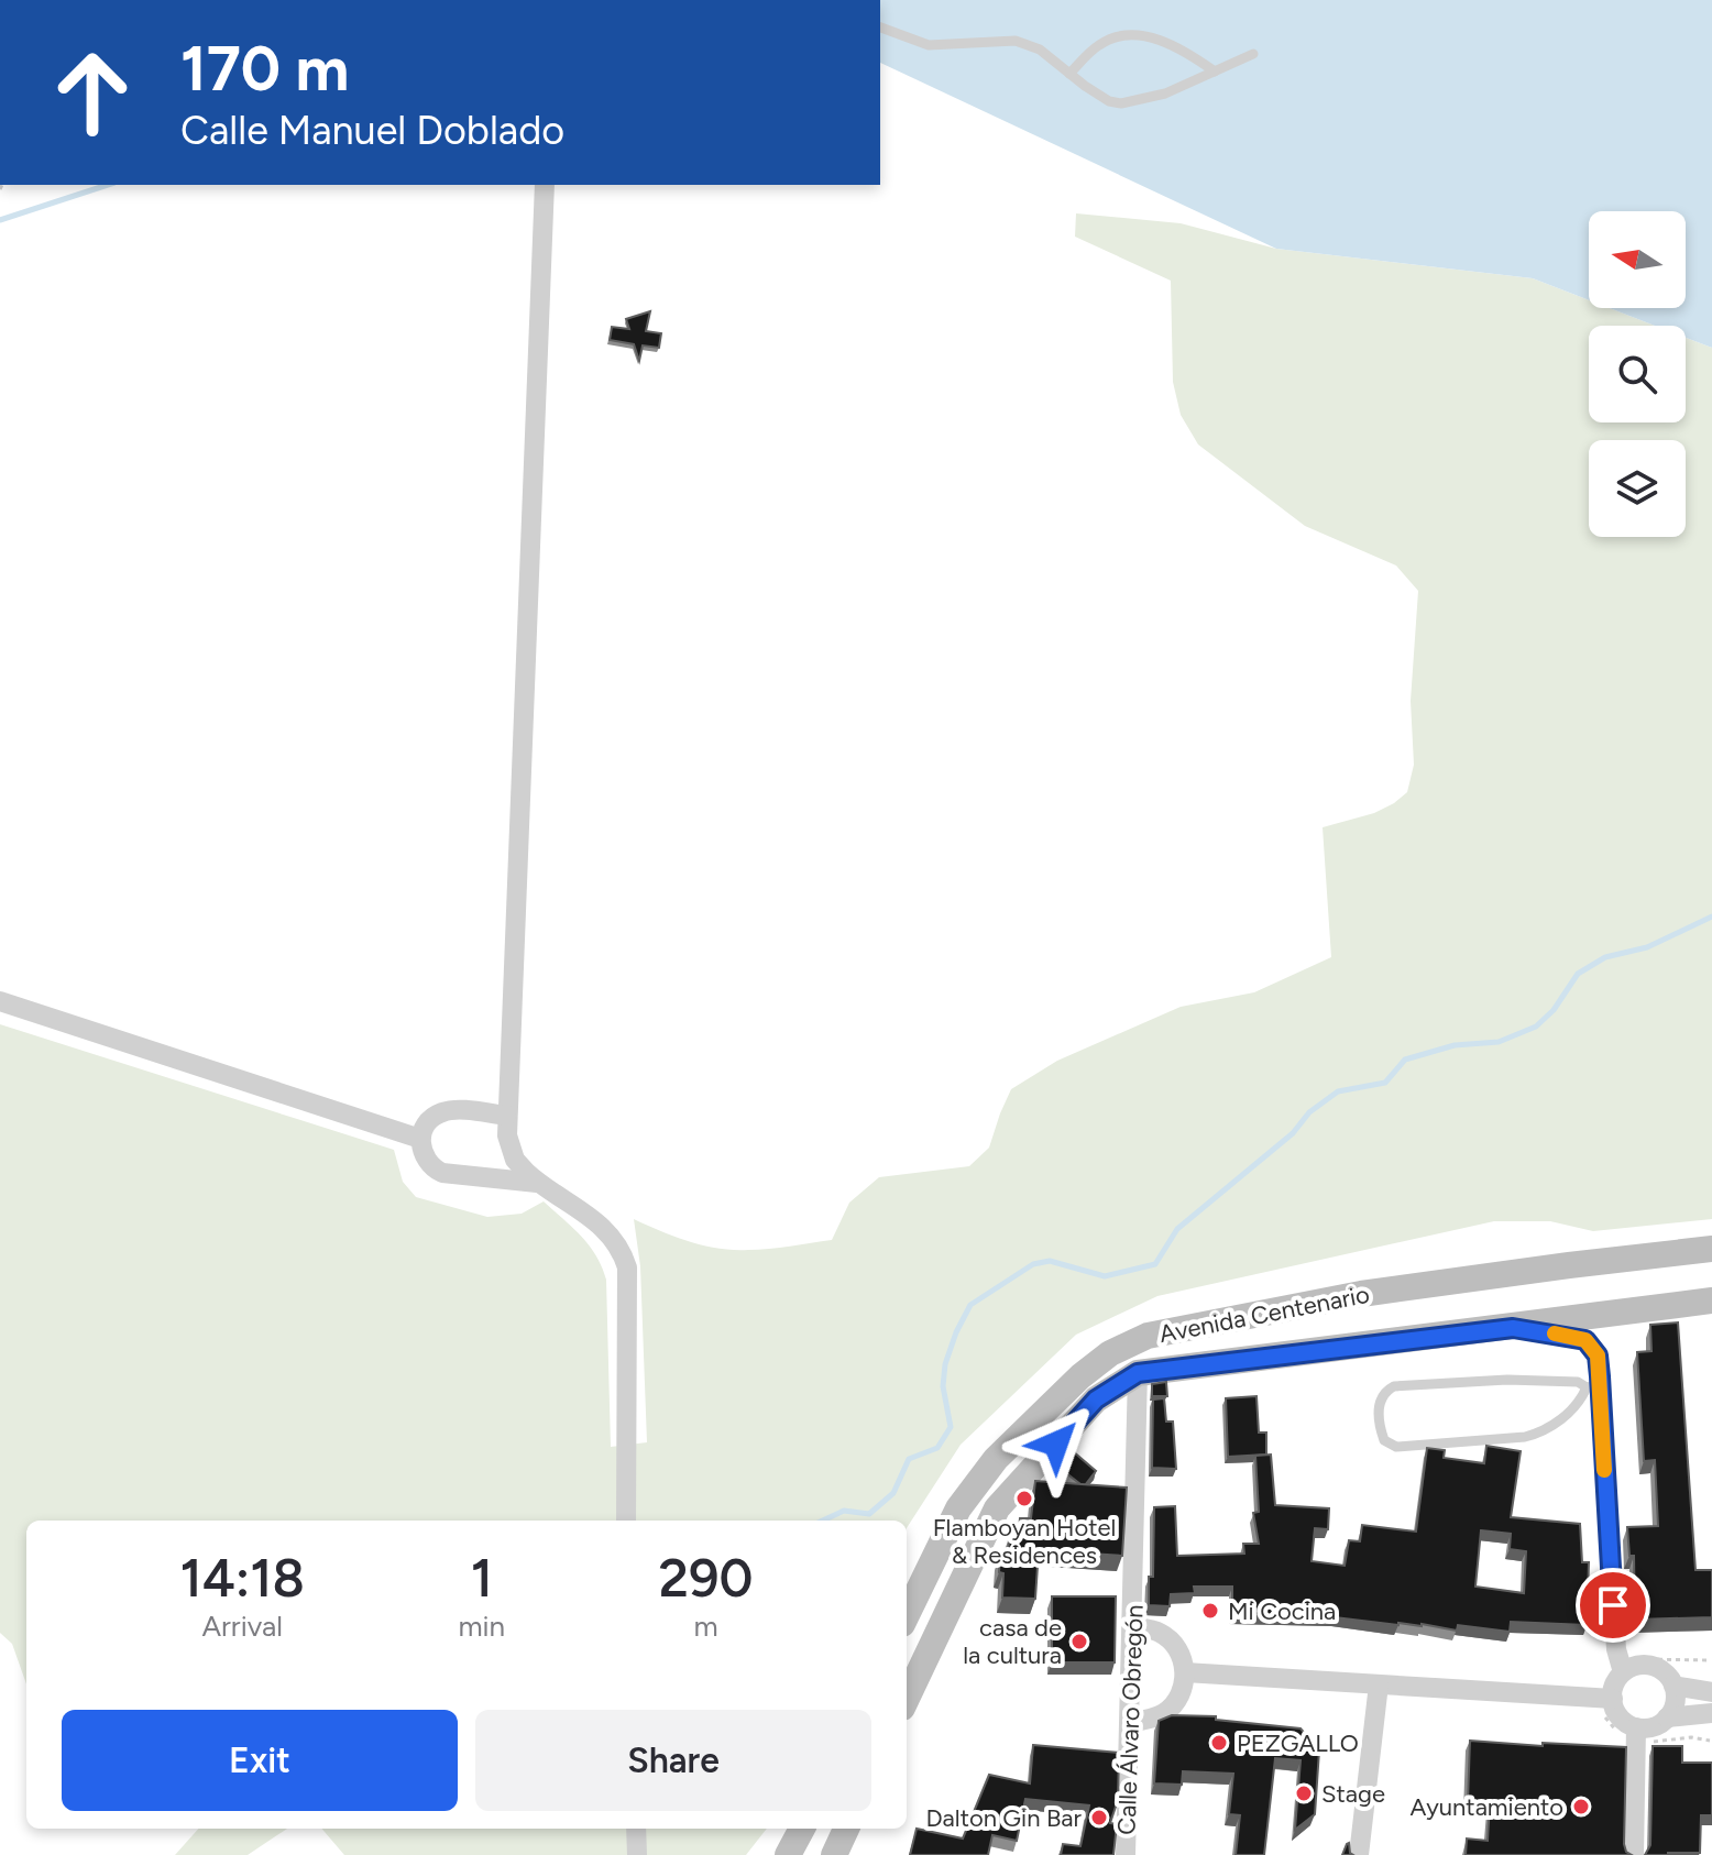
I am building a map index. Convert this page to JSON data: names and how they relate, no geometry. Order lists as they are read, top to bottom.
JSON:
{
  "streets": {
    "main road": ["Avenida Centenario"],
    "street": ["Calle Álvaro Obregón"]
  },
  "crossings": [
    ["Avenida Centenario", "Calle Álvaro Obregón"]
  ],
  "places": [
    "Flamboyan Hotel & Residences",
    "Mi Cocina",
    "casa de la cultura",
    "PEZGALLO",
    "Stage",
    "Ayuntamiento",
    "Dalton Gin Bar"
  ],
  "north": "left",
  "page": {
    "turn": ["170 m", "Calle Manuel Doblado"],
    "eta": [
      "14:18",
      "Arrival",
      "1",
      "min",
      "290",
      "m"
    ],
    "buttons": ["Exit", "Share"]
  }
}
